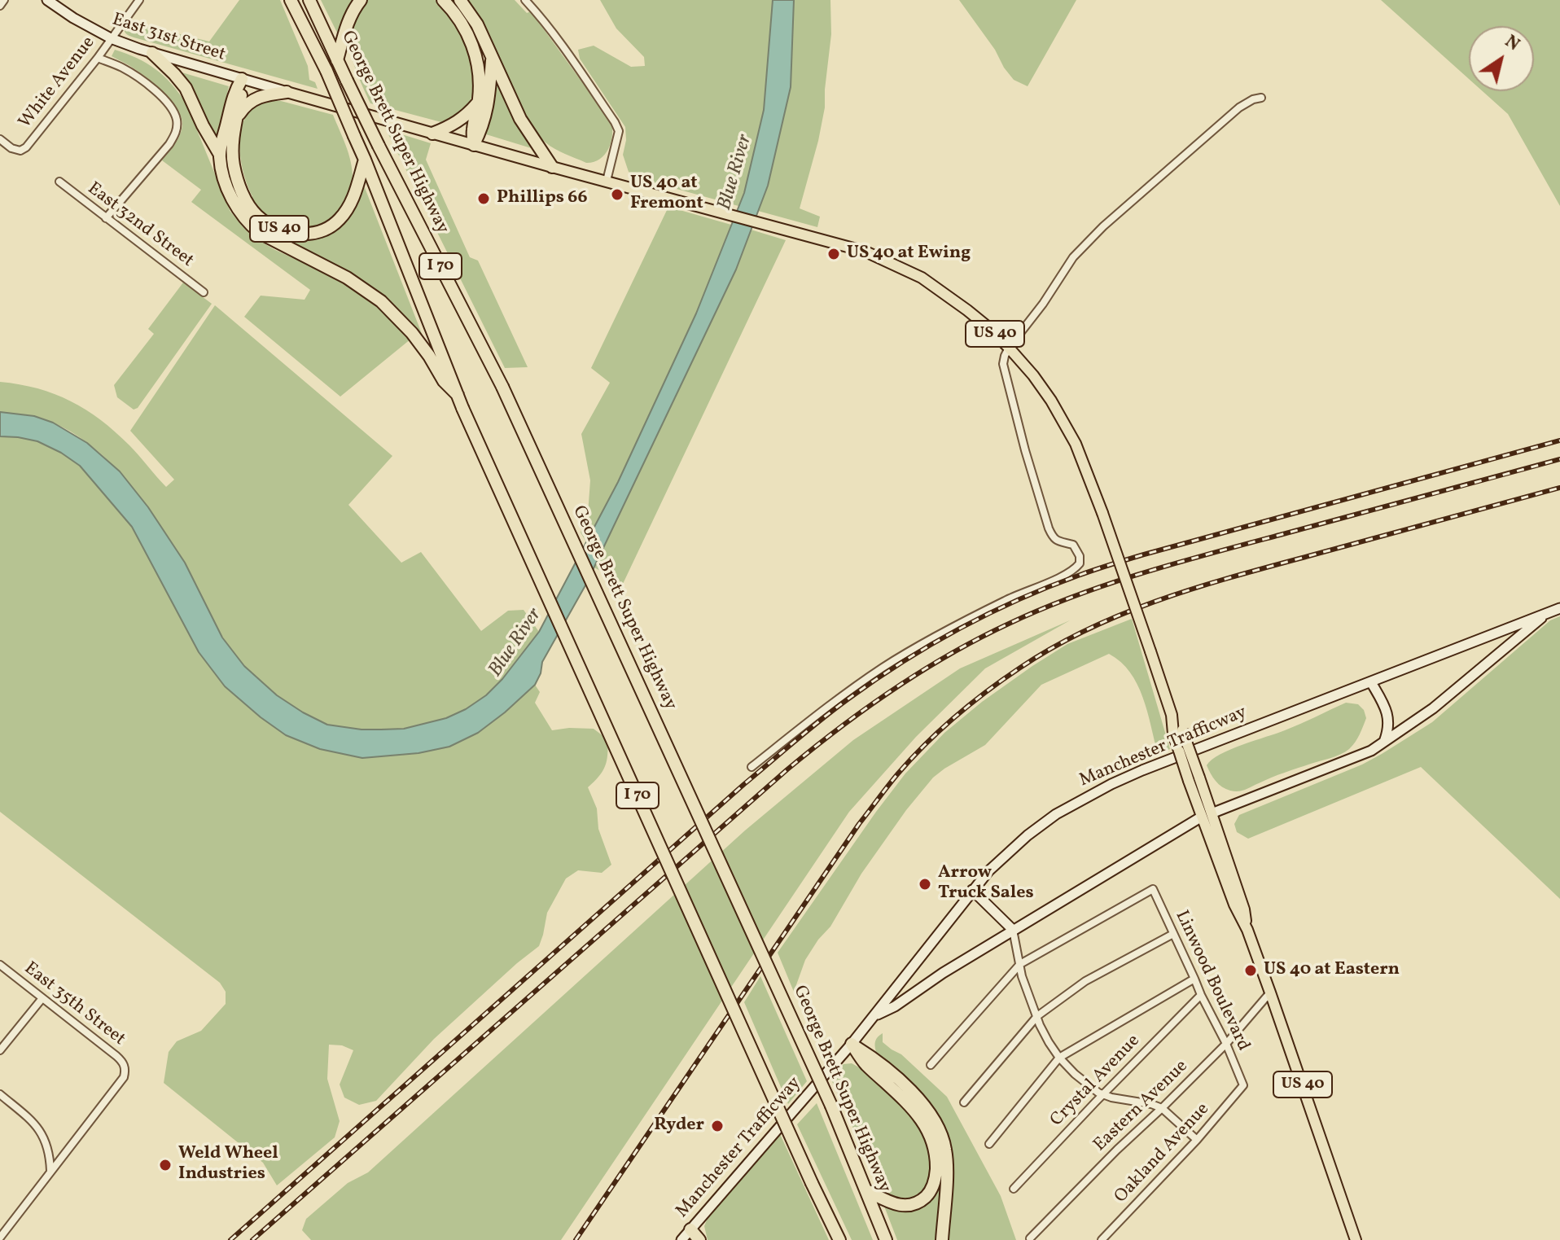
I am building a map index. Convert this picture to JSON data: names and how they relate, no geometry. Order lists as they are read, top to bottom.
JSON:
{
  "streets": {
    "highway": ["George Brett Super Highway", "US 40", "I 70"],
    "main road": ["East 31st Street", "Manchester Trafficway"],
    "street": [
      "White Avenue",
      "East 32nd Street",
      "Linwood Boulevard",
      "East 35th Street",
      "Crystal Avenue",
      "Eastern Avenue",
      "Oakland Avenue"
    ]
  },
  "crossings": [
    ["East 31st Street", "White Avenue"],
    ["East 31st Street", "US 40"],
    ["George Brett Super Highway", "US 40"],
    ["US 40", "Eastern Avenue"],
    ["Linwood Boulevard", "Crystal Avenue"],
    ["Linwood Boulevard", "Eastern Avenue"],
    ["Linwood Boulevard", "Oakland Avenue"]
  ],
  "water": ["Blue River"],
  "places": [
    "US 40 at Fremont",
    "Phillips 66",
    "US 40 at Ewing",
    "Arrow Truck Sales",
    "US 40 at Eastern",
    "Ryder",
    "Weld Wheel Industries"
  ],
  "north": "top right"
}
